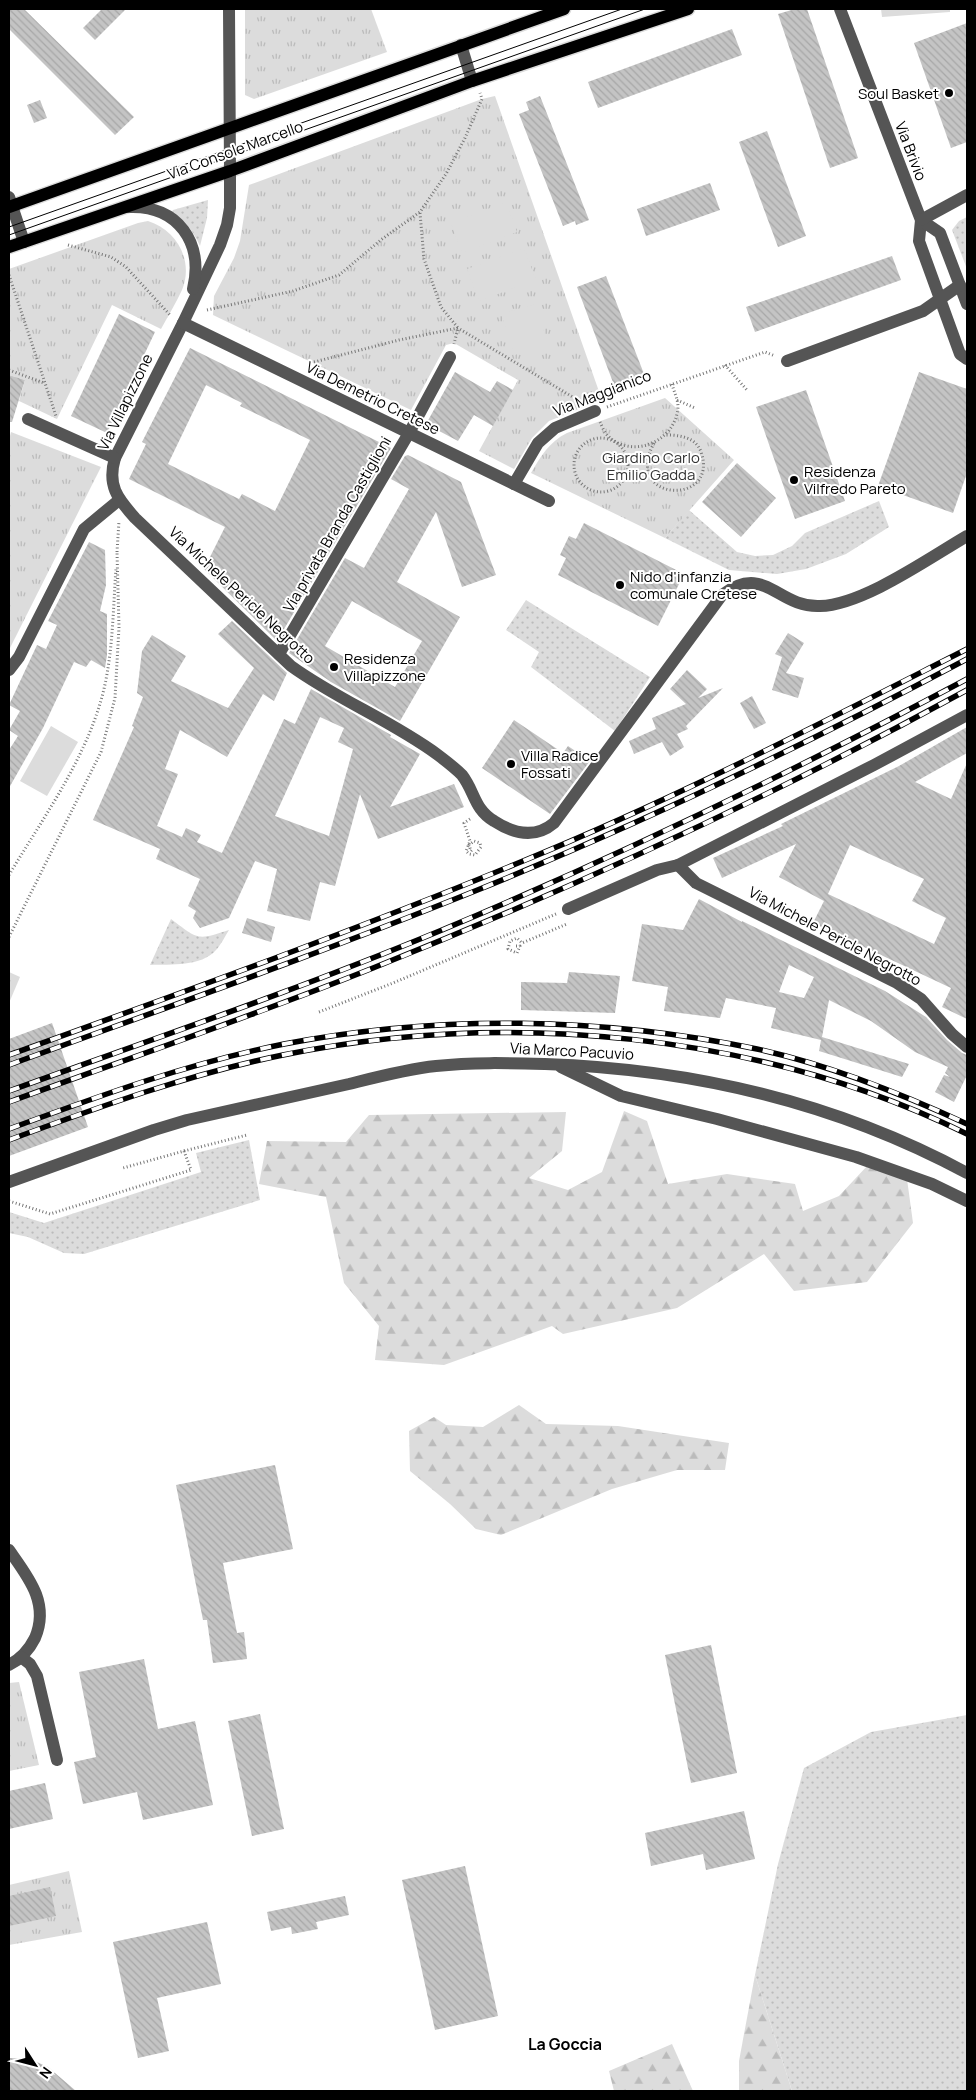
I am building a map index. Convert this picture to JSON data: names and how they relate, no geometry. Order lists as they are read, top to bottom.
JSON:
{
  "streets": {
    "main road": ["Via Console Marcello"],
    "street": [
      "Via Brivio",
      "Via Maggianico",
      "Via Demetrio Cretese",
      "Via Villapizzone",
      "Via privata Branda Castiglioni",
      "Via Michele Pericle Negrotto",
      "Via Marco Pacuvio"
    ]
  },
  "crossings": [
    ["Via Console Marcello", "Via Villapizzone"],
    ["Via Maggianico", "Via Demetrio Cretese"],
    ["Via Demetrio Cretese", "Via Villapizzone"],
    ["Via Demetrio Cretese", "Via privata Branda Castiglioni"],
    ["Via Villapizzone", "Via Michele Pericle Negrotto"],
    ["Via privata Branda Castiglioni", "Via Michele Pericle Negrotto"]
  ],
  "districts": ["La Goccia"],
  "parks": ["Giardino Carlo Emilio Gadda"],
  "places": [
    "Soul Basket",
    "Residenza Vilfredo Pareto",
    "Nido d'infanzia comunale Cretese",
    "Residenza Villapizzone",
    "Villa Radice Fossati"
  ],
  "north": "bottom right"
}
